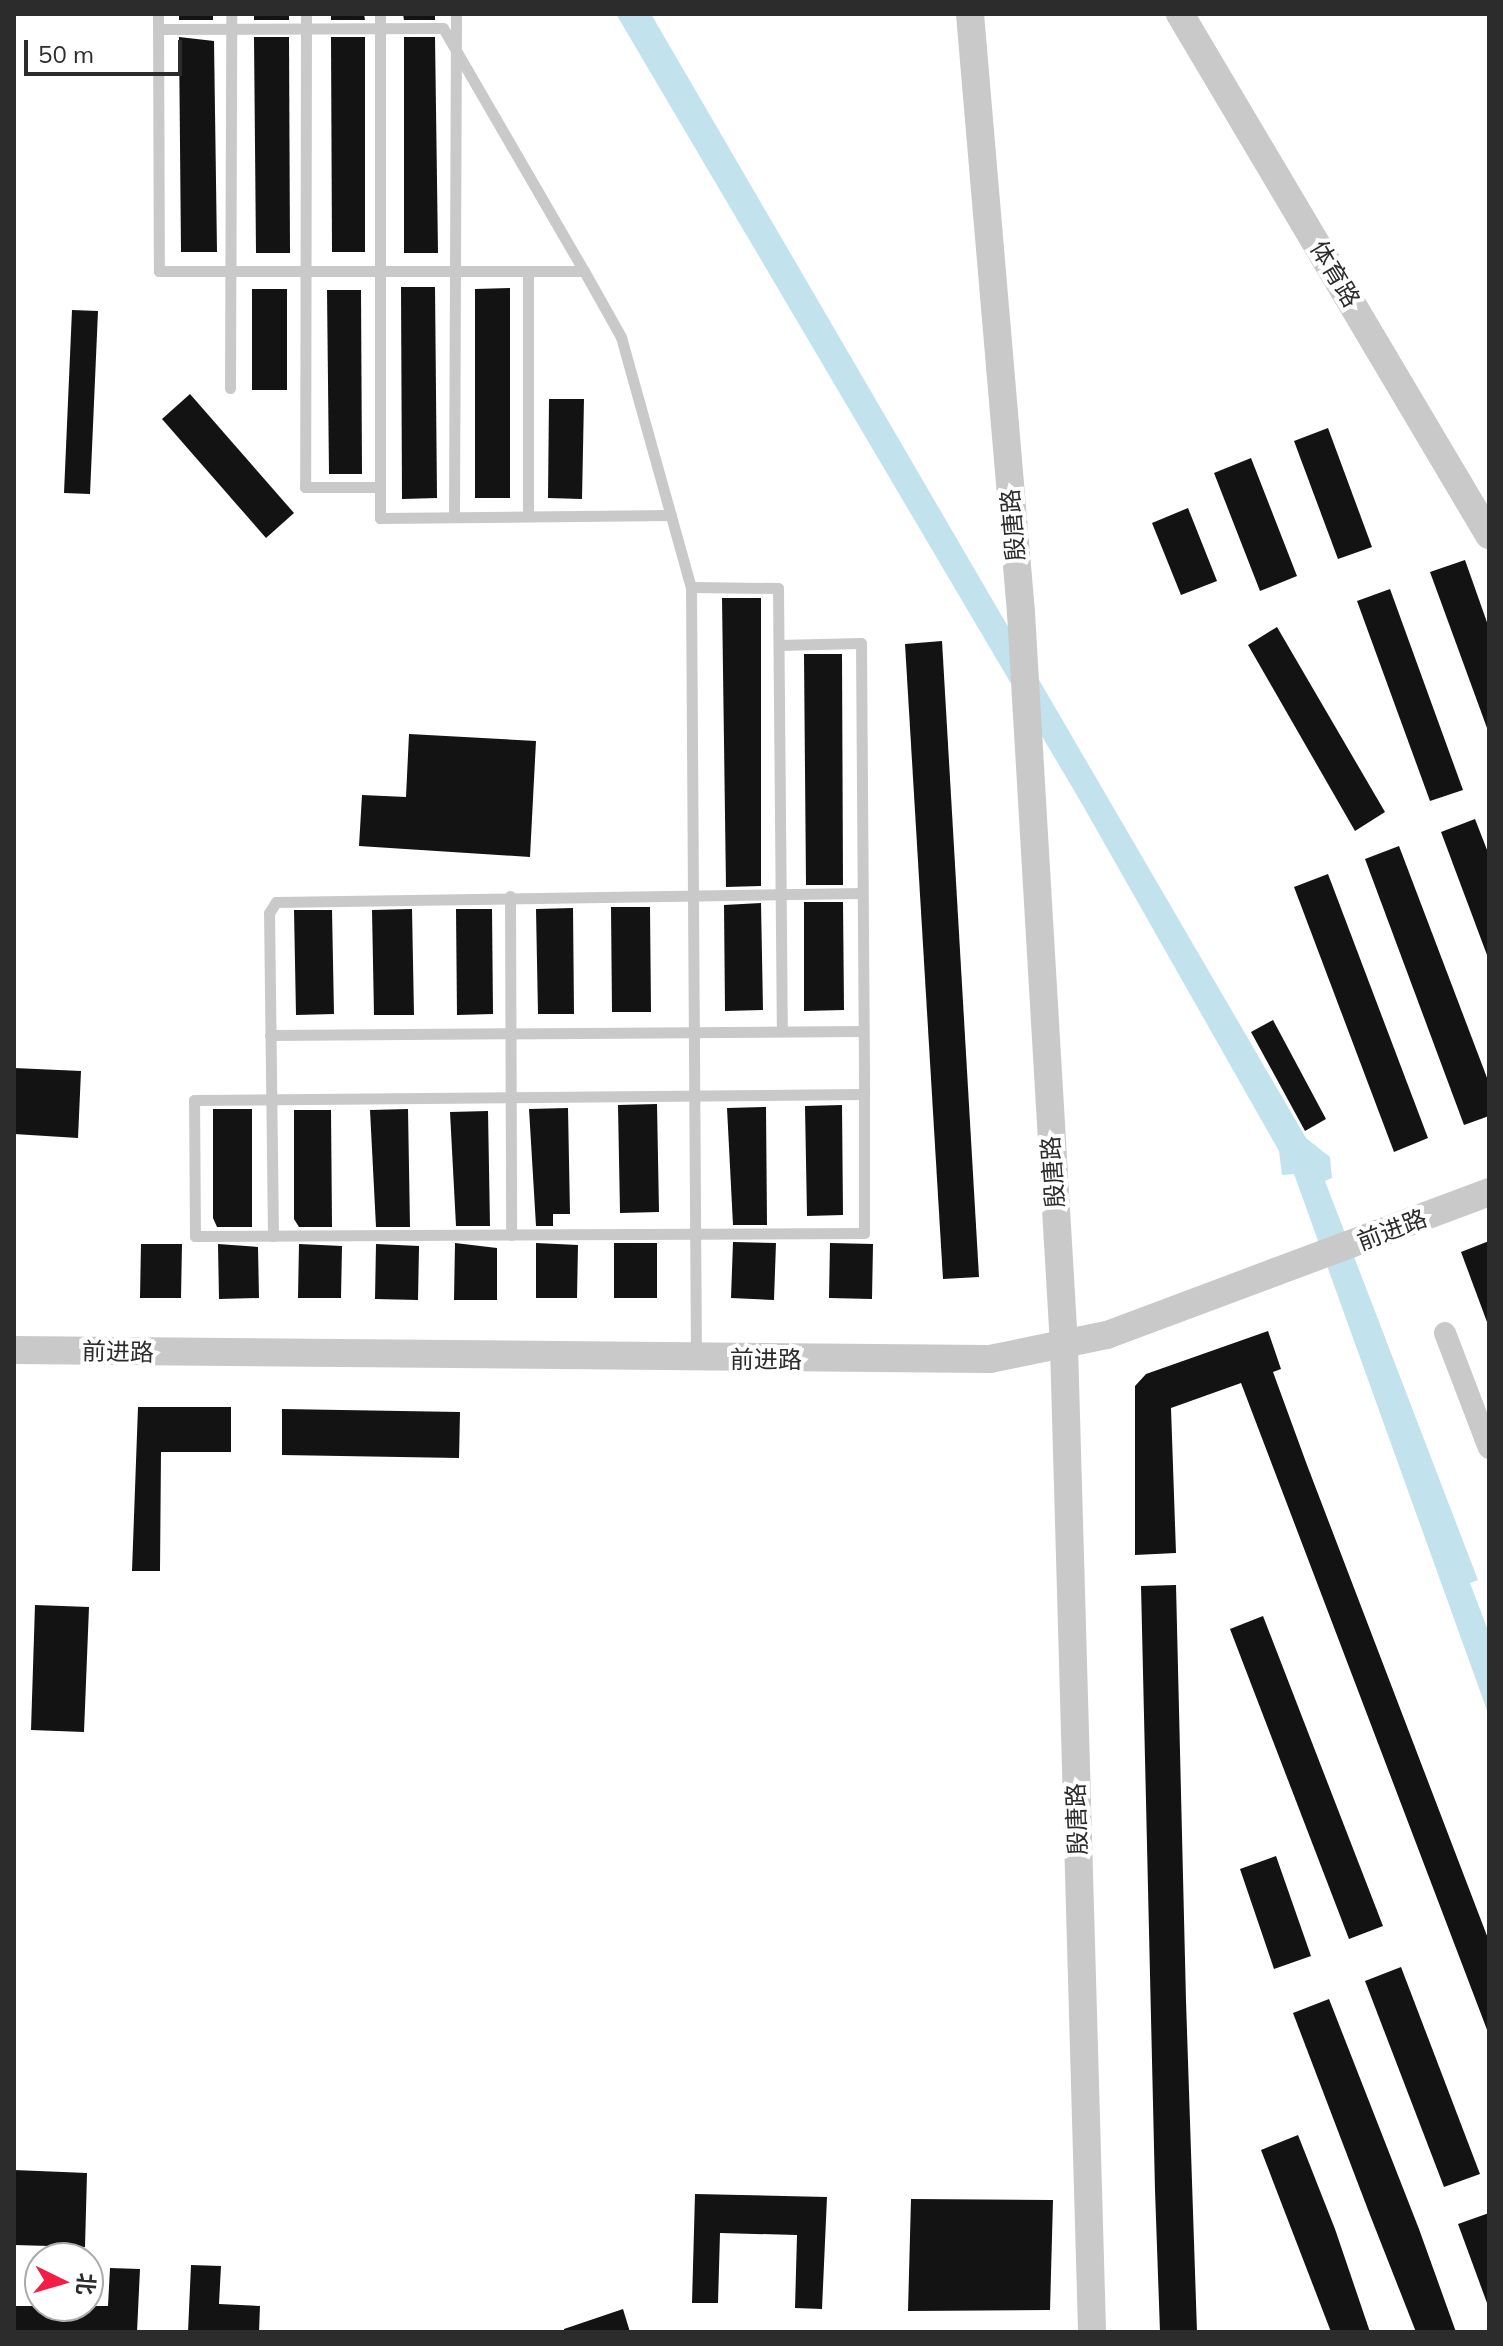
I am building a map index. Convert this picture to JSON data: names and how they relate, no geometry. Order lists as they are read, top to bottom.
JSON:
{
  "streets": {
    "street": ["体育路", "殷唐路", "前进路"]
  },
  "crossings": [
    ["殷唐路", "前进路"]
  ],
  "scale_bar": "50 m",
  "north": "right"
}
